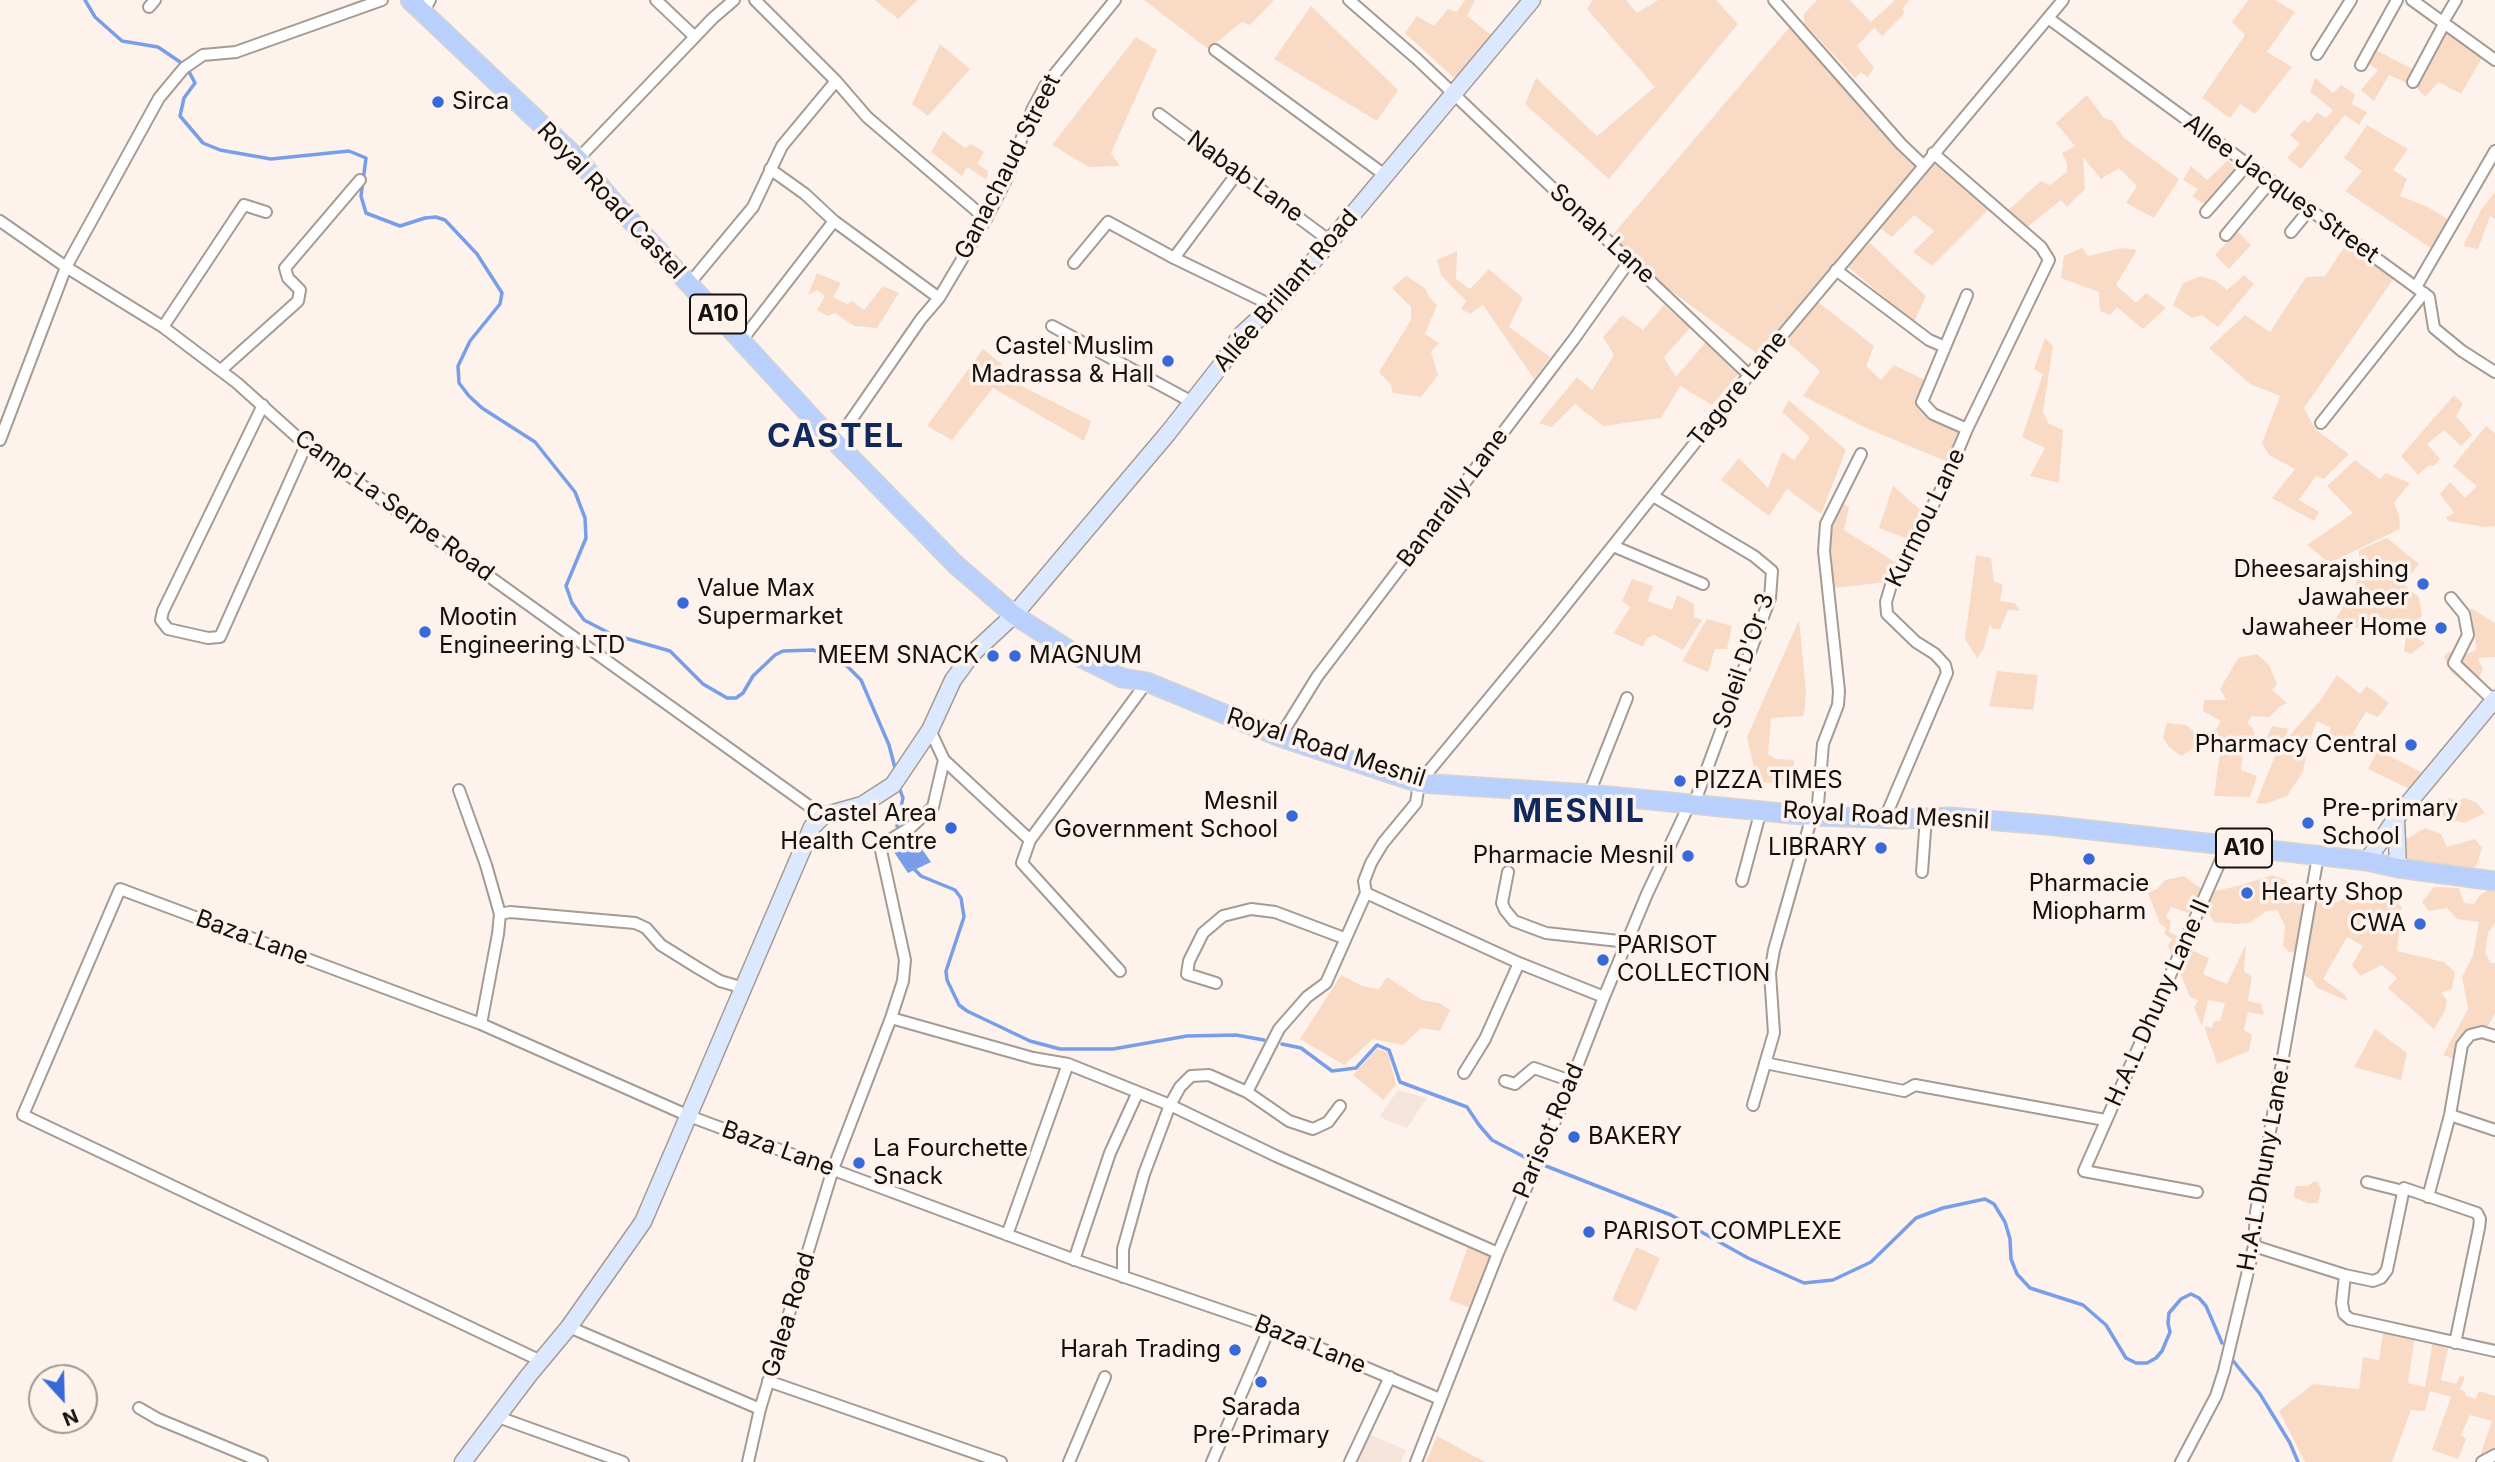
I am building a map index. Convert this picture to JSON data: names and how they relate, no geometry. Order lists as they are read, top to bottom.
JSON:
{
  "streets": {
    "main road": [
      "Royal Road Castel",
      "Allée Brillant Road",
      "A10",
      "Royal Road Mesnil"
    ],
    "street": [
      "Ganachaud Street",
      "Nabab Lane",
      "Allee Jacques Street",
      "Sonah Lane",
      "Tagore Lane",
      "Banarally Lane",
      "Camp La Serpe Road",
      "Kurmou Lane",
      "Soleil D'Or 3",
      "Baza Lane",
      "H.A.L Dhuny Lane II",
      "Parisot Road",
      "H.A.L Dhuny Lane I",
      "Galea Road"
    ]
  },
  "crossings": [
    ["Ganachaud Street", "Royal Road Castel"],
    ["Nabab Lane", "Allée Brillant Road"],
    ["Allee Jacques Street", "Tagore Lane"],
    ["Royal Road Castel", "Allée Brillant Road"],
    ["Royal Road Castel", "Royal Road Mesnil"],
    ["Sonah Lane", "Allée Brillant Road"],
    ["Sonah Lane", "Tagore Lane"],
    ["Sonah Lane", "Banarally Lane"],
    ["Allée Brillant Road", "Camp La Serpe Road"],
    ["Allée Brillant Road", "Royal Road Mesnil"],
    ["A10", "Royal Road Mesnil"],
    ["A10", "H.A.L Dhuny Lane II"],
    ["A10", "H.A.L Dhuny Lane I"],
    ["Tagore Lane", "Kurmou Lane"],
    ["Tagore Lane", "Soleil D'Or 3"],
    ["Tagore Lane", "Royal Road Mesnil"],
    ["Banarally Lane", "Royal Road Mesnil"],
    ["Kurmou Lane", "Royal Road Mesnil"],
    ["Soleil D'Or 3", "Royal Road Mesnil"],
    ["Soleil D'Or 3", "Parisot Road"],
    ["Royal Road Mesnil", "H.A.L Dhuny Lane II"],
    ["Royal Road Mesnil", "Parisot Road"],
    ["Baza Lane", "Parisot Road"],
    ["Baza Lane", "Galea Road"]
  ],
  "districts": ["CASTEL", "MESNIL"],
  "places": [
    "Sirca",
    "Castel Muslim Madrassa & Hall",
    "Dheesarajshing Jawaheer",
    "Value Max Supermarket",
    "Jawaheer Home",
    "Mootin Engineering LTD",
    "MEEM SNACK",
    "MAGNUM",
    "Pharmacy Central",
    "PIZZA TIMES",
    "Mesnil Government School",
    "Pre-primary School",
    "Castel Area Health Centre",
    "LIBRARY",
    "Pharmacie Mesnil",
    "Pharmacie Miopharm",
    "Hearty Shop",
    "CWA",
    "PARISOT COLLECTION",
    "BAKERY",
    "La Fourchette Snack",
    "PARISOT COMPLEXE",
    "Harah Trading",
    "Sarada Pre-Primary"
  ],
  "north": "bottom"
}
